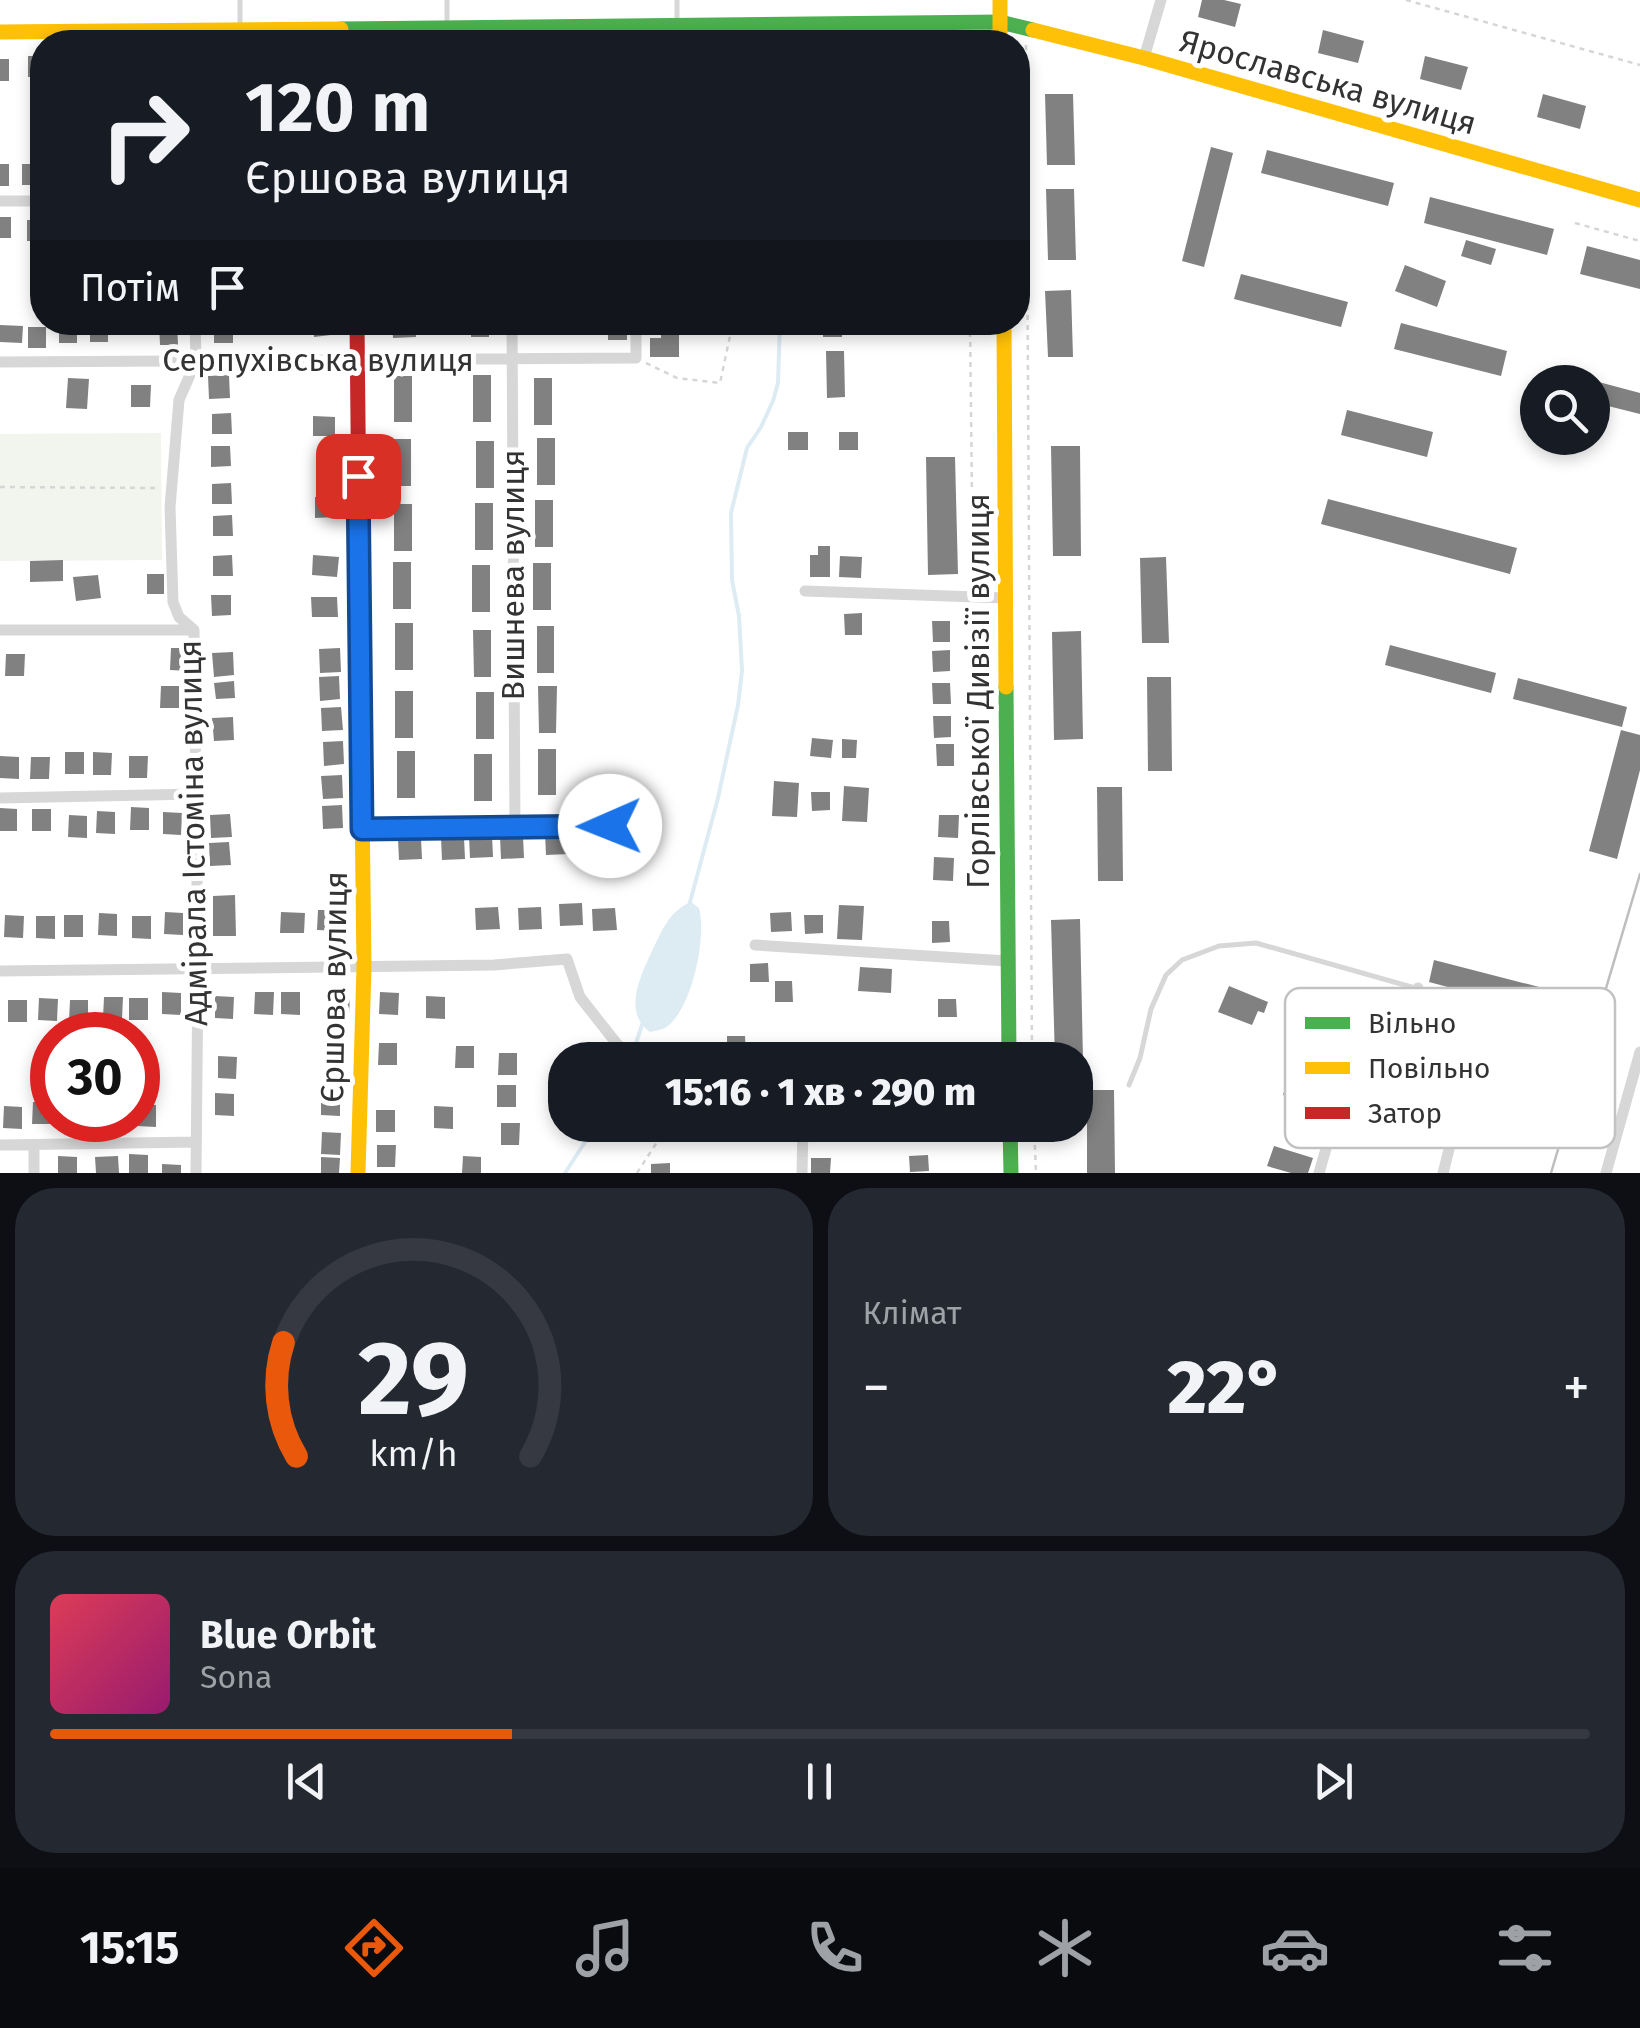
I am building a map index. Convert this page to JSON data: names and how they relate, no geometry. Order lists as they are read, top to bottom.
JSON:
{
  "streets": {
    "street": [
      "Ярославська вулиця",
      "Серпухівська вулиця",
      "Вишнева вулиця",
      "Горлівської Дивізії вулиця",
      "Адмірала Істоміна вулиця",
      "Єршова вулиця"
    ]
  },
  "crossings": [
    ["Серпухівська вулиця", "Вишнева вулиця"],
    ["Серпухівська вулиця", "Адмірала Істоміна вулиця"],
    ["Серпухівська вулиця", "Єршова вулиця"]
  ],
  "legend": ["Вільно", "Повільно", "Затор"],
  "page": {
    "turn": ["120 m", "Єршова вулиця"],
    "then": "Потім",
    "limit": "30",
    "trip": "15:16 · 1 хв · 290 m",
    "tile": "Клімат",
    "heat": ["−", "22°", "+"],
    "song": ["Blue Orbit", "Sona"],
    "tabs": "15:15",
    "gauge": ["29", "km/h"]
  }
}
